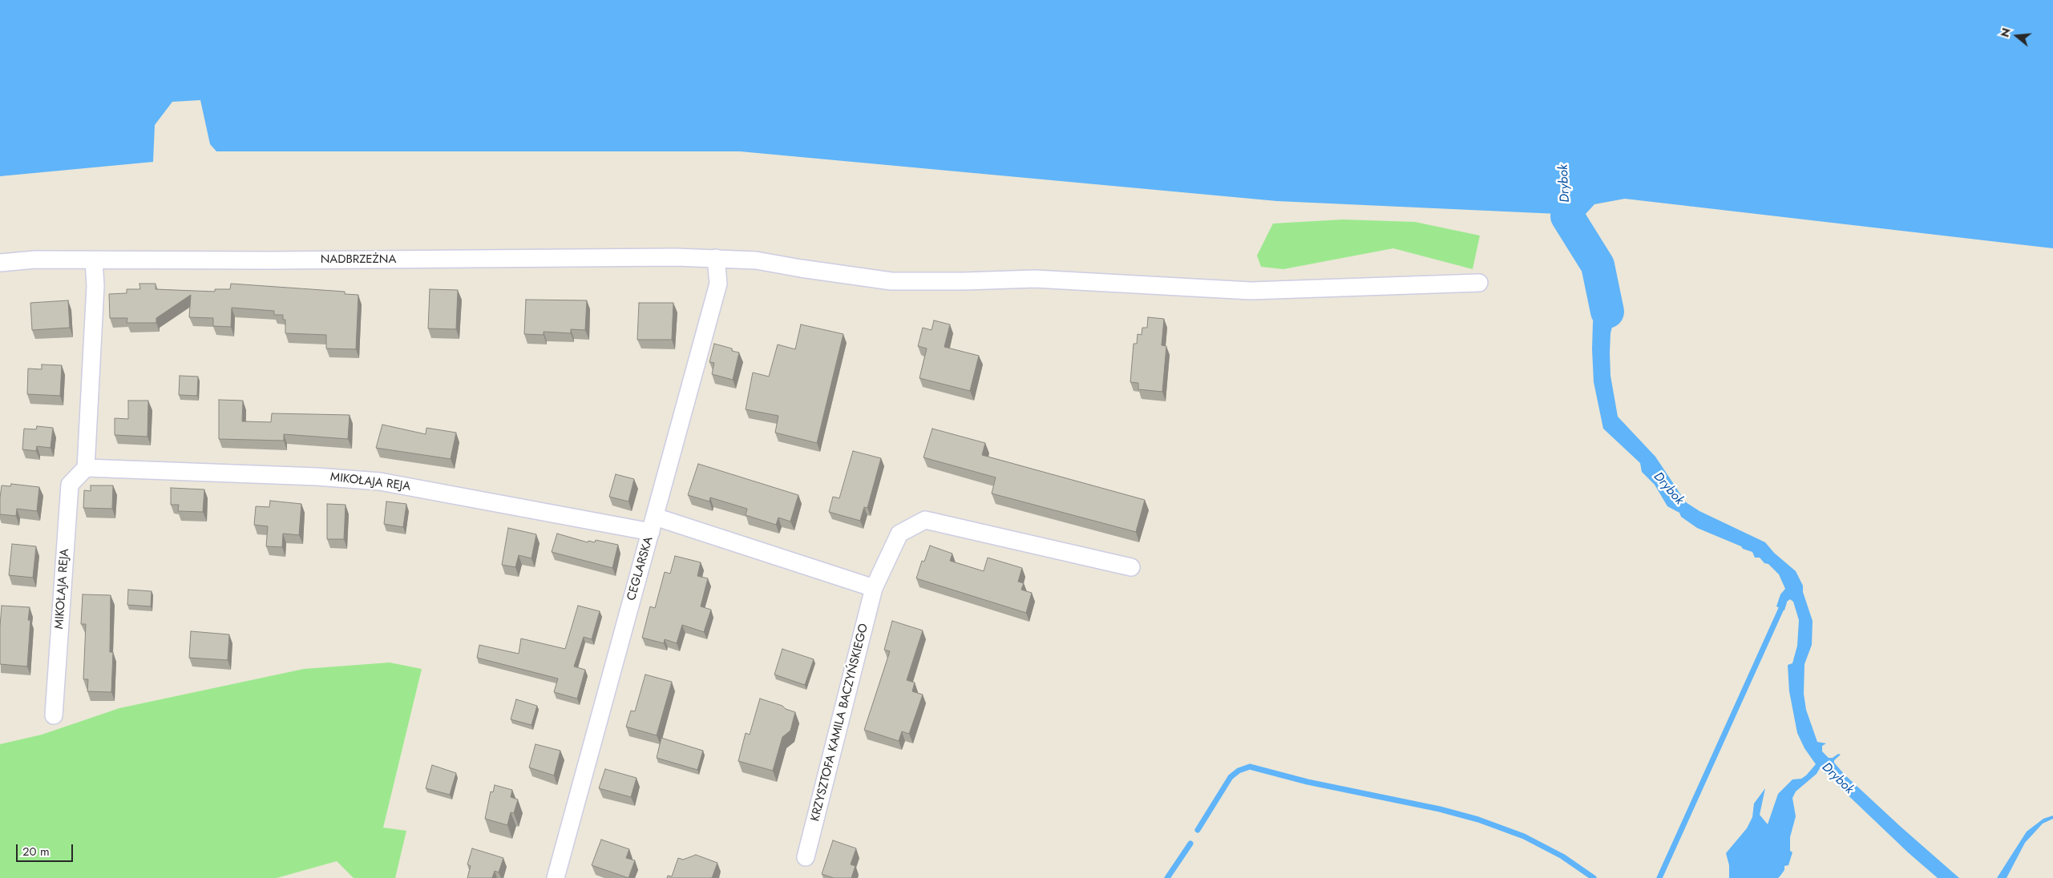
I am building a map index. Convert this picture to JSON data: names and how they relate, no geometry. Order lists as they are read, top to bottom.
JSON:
{
  "streets": {
    "street": [
      "NADBRZEŻNA",
      "MIKOŁAJA REJA",
      "CEGLARSKA",
      "KRZYSZTOFA KAMILA BACZYŃSKIEGO"
    ]
  },
  "crossings": [
    ["NADBRZEŻNA", "CEGLARSKA"],
    ["MIKOŁAJA REJA", "CEGLARSKA"]
  ],
  "water": ["Drybok"],
  "scale_bar": "20 m",
  "north": "left"
}
